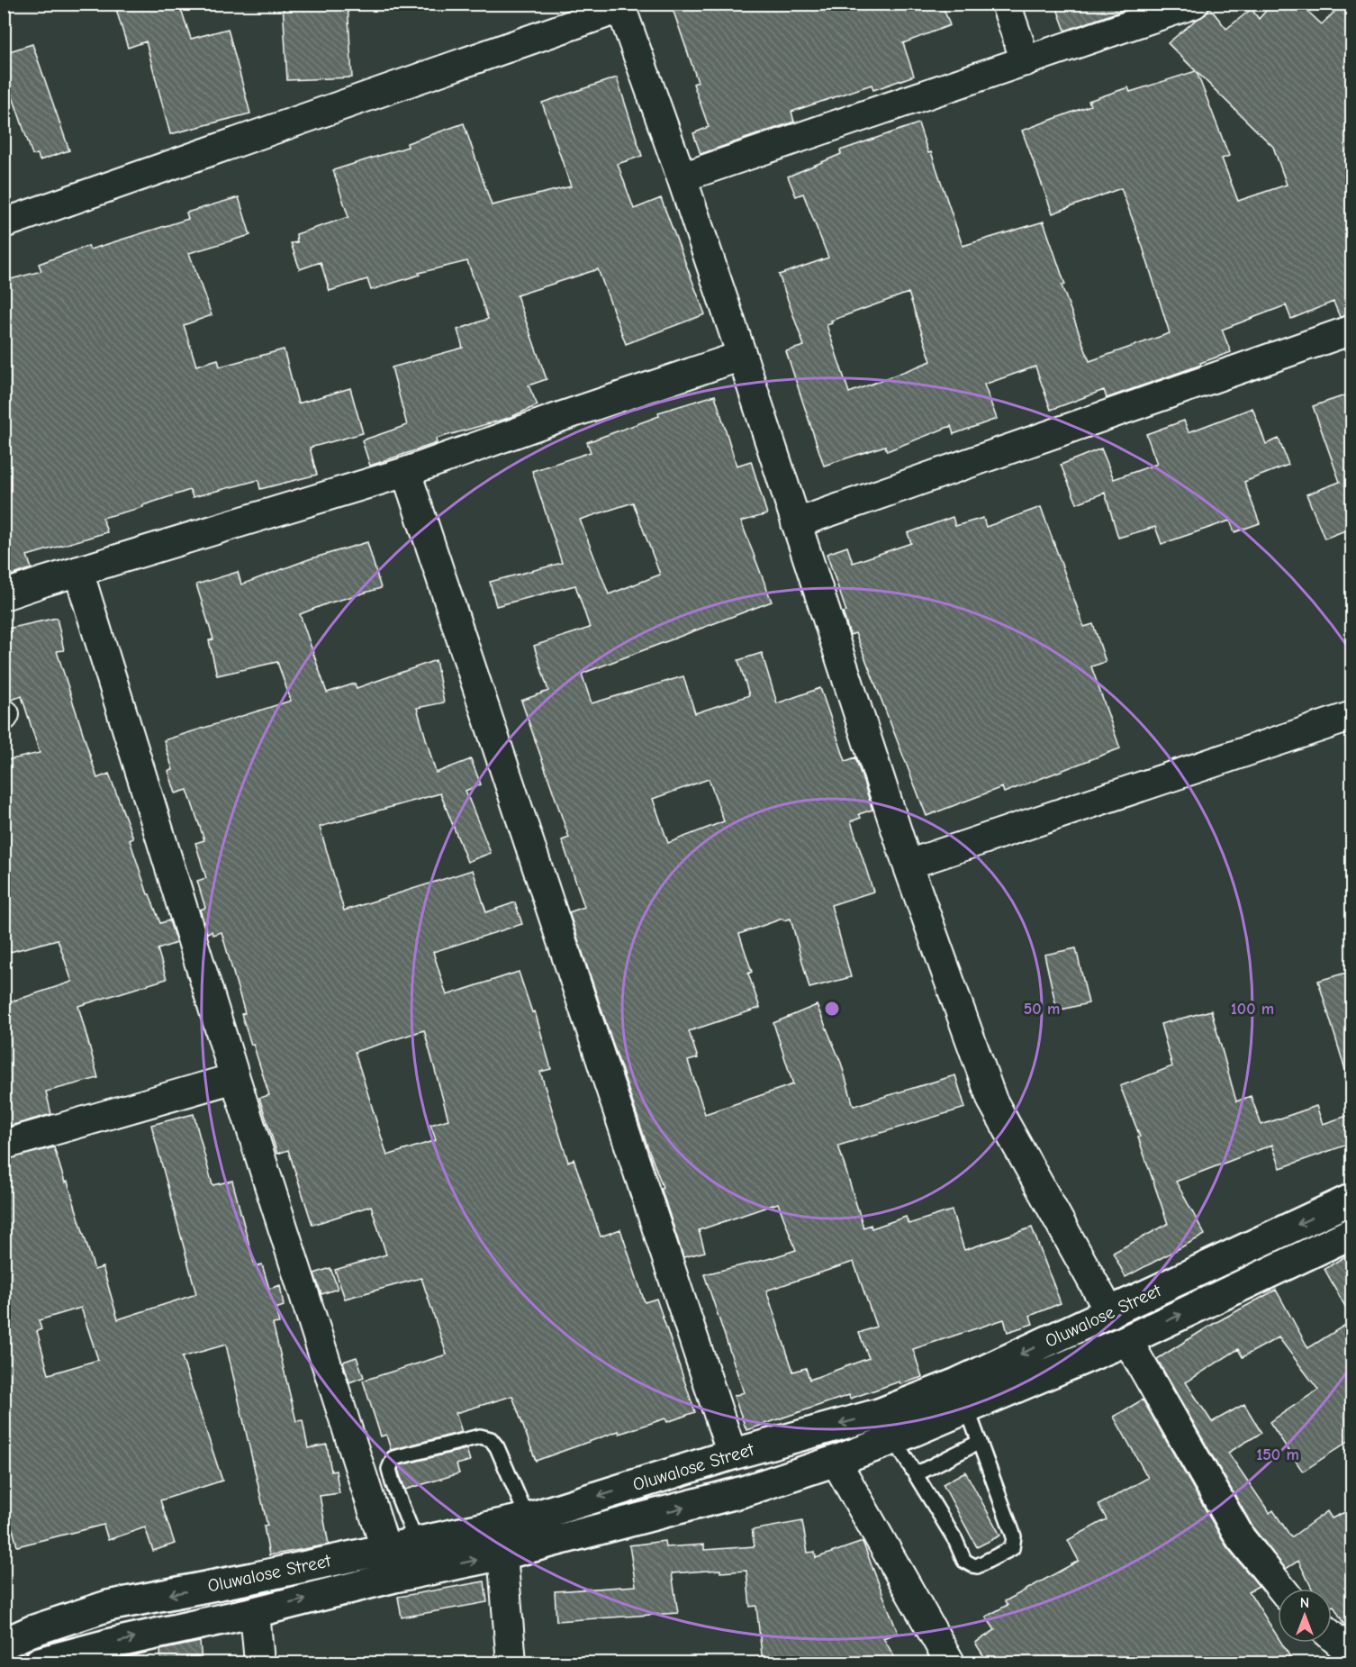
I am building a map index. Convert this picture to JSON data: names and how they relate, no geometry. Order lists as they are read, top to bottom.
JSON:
{
  "streets": {
    "street": ["Oluwalose Street"]
  },
  "north": "top",
  "rings": ["50 m", "100 m", "150 m"]
}
